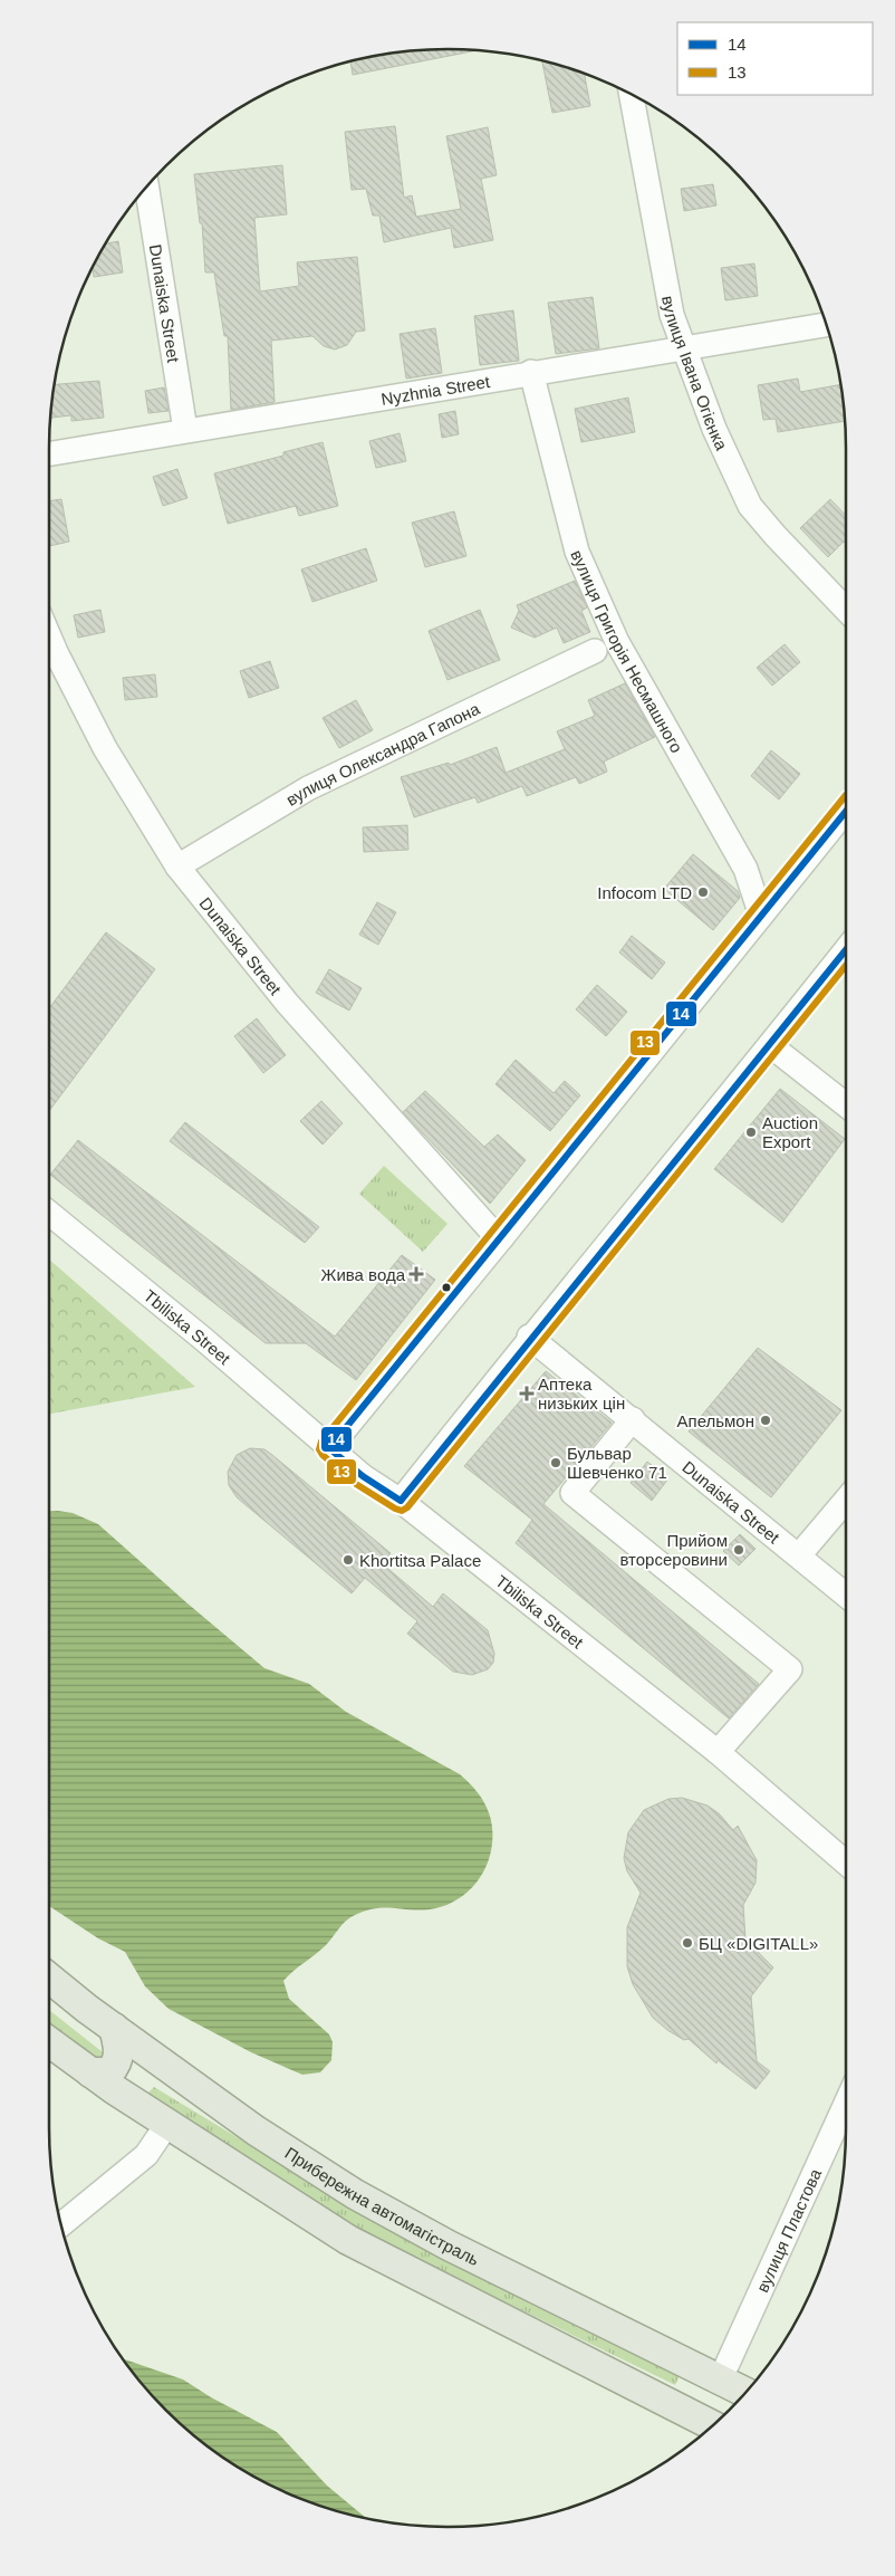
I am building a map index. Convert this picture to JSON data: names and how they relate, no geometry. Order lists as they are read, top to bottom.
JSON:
{
  "streets": {
    "main road": ["Прибережна автомагістраль"],
    "street": [
      "Dunaiska Street",
      "вулиця Івана Огієнка",
      "Nyzhnia Street",
      "вулиця Григорія Несмашного",
      "вулиця Олександра Гапона",
      "Tbiliska Street",
      "вулиця Пластова"
    ]
  },
  "crossings": [
    ["Dunaiska Street", "Nyzhnia Street"],
    ["Dunaiska Street", "вулиця Олександра Гапона"],
    ["вулиця Івана Огієнка", "Nyzhnia Street"],
    ["Nyzhnia Street", "вулиця Григорія Несмашного"],
    ["Прибережна автомагістраль", "вулиця Пластова"]
  ],
  "places": {
    "other": [
      "Infocom LTD",
      "Auction Export",
      "Апельмон",
      "Бульвар Шевченко 71",
      "Прийом вторсеровини",
      "Khortitsa Palace",
      "БЦ «DIGITALL»"
    ],
    "health": ["Жива вода", "Аптека низьких цін"]
  },
  "lines": ["transit line 13", "transit line 14"],
  "legend": ["14", "13"]
}
